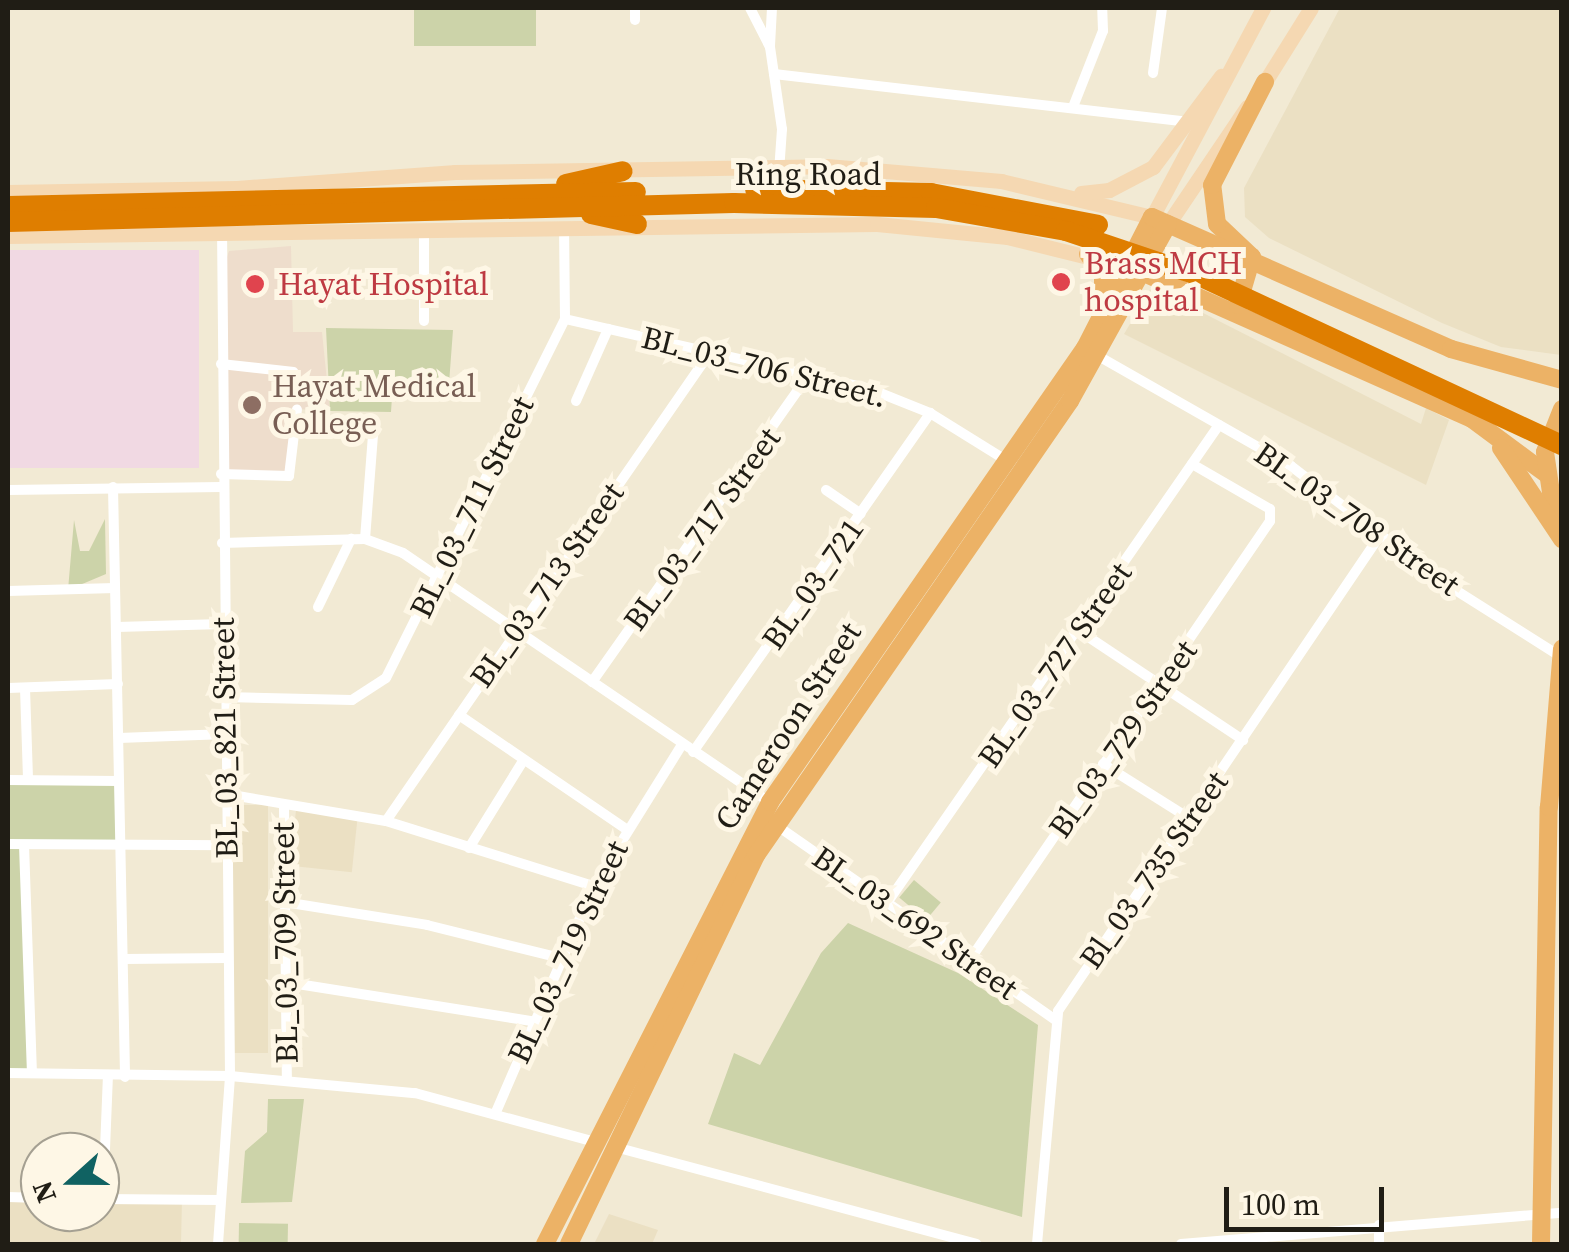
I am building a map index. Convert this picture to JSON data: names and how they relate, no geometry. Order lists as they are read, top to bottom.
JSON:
{
  "streets": {
    "highway": ["Ring Road"],
    "main road": ["Cameroon Street"],
    "street": [
      "BL_03_706 Street.",
      "BL_03_711 Street",
      "BL_03_708 Street",
      "BL_03_717 Street",
      "BL_03_721",
      "BL_03_713 Street",
      "BL_03_727 Street",
      "BL_03_821 Street",
      "Bl_03_729 Street",
      "Bl_03_735 Street",
      "BL_03_692 Street",
      "BL_03_709 Street",
      "BL_03_719 Street"
    ]
  },
  "crossings": [
    ["Ring Road", "BL_03_711 Street"],
    ["Ring Road", "Cameroon Street"],
    ["Ring Road", "BL_03_821 Street"],
    ["BL_03_706 Street.", "BL_03_711 Street"],
    ["BL_03_706 Street.", "BL_03_717 Street"],
    ["BL_03_706 Street.", "BL_03_721"],
    ["BL_03_706 Street.", "BL_03_713 Street"],
    ["BL_03_706 Street.", "Cameroon Street"],
    ["BL_03_711 Street", "BL_03_821 Street"],
    ["BL_03_708 Street", "BL_03_727 Street"],
    ["BL_03_708 Street", "Cameroon Street"],
    ["BL_03_708 Street", "Bl_03_735 Street"],
    ["BL_03_727 Street", "Bl_03_729 Street"],
    ["BL_03_727 Street", "BL_03_692 Street"],
    ["Cameroon Street", "BL_03_692 Street"],
    ["Bl_03_729 Street", "BL_03_692 Street"],
    ["Bl_03_735 Street", "BL_03_692 Street"]
  ],
  "places": ["Brass MCH hospital", "Hayat Hospital", "Hayat Medical College"],
  "scale_bar": "100 m",
  "north": "left"
}
